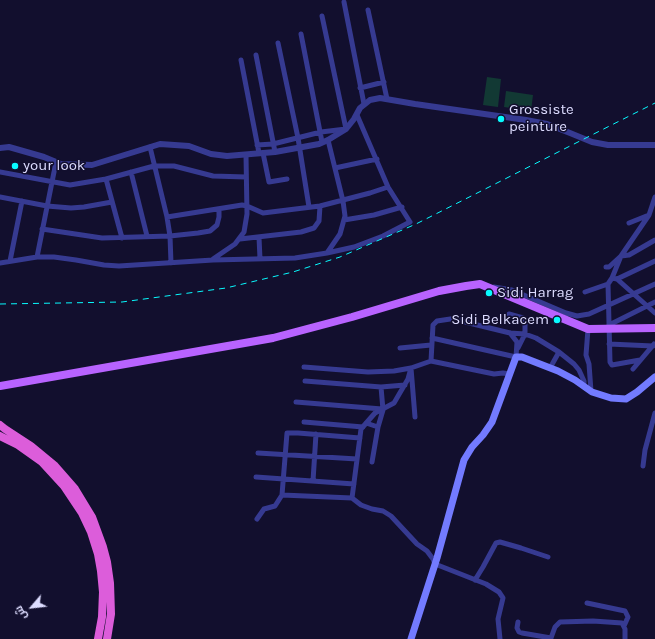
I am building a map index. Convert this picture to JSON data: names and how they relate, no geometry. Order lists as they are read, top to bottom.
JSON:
{
  "places": [
    "Grossiste peinture",
    "your look",
    "Sidi Harrag",
    "Sidi Belkacem"
  ],
  "north": "bottom left"
}
